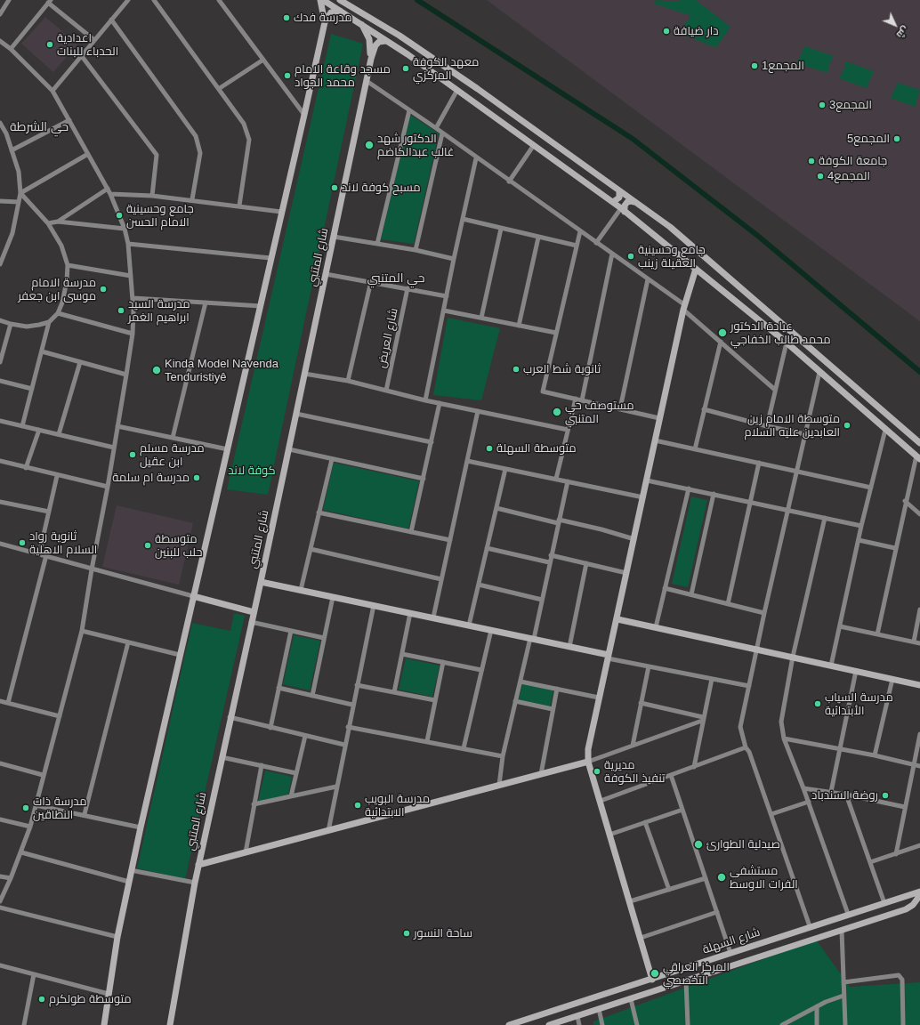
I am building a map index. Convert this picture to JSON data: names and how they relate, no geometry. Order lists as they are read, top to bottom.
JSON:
{
  "streets": {
    "street": ["شارع المتنبي", "شارع العريض", "شارع السهلة"]
  },
  "districts": ["حي الشرطة", "حي المتنبي"],
  "parks": ["كوفة لاند"],
  "places": [
    "مدرسة فدك",
    "دار ضيافة",
    "اعدادية الحدباء للبنات",
    "المجمع1",
    "معهد الكوفة المركزي",
    "مسجد وقاعة الامام محمد الجواد",
    "المجمع3",
    "المجمع5",
    "الدكتور شهد غالب عبدالكاضم",
    "جامعة الكوفة",
    "المجمع4",
    "مسبح كوفة لاند",
    "جامع وحسينية الامام الحسن",
    "جامع وحسينية العقيلة زينب",
    "مدرسة الامام موسى ابن جعفر",
    "مدرسة السيد ابراهيم الغمر",
    "عيادة الدكتور محمد طالب الخفاجي",
    "ثانوية شط العرب",
    "Kinda Model Navenda Tenduristiyê",
    "مستوصف حي المتنبي",
    "متوسطة الامام زين العابدين عليه السلام",
    "متوسطة السهلة",
    "مدرسة مسلم ابن عقيل",
    "مدرسة ام سلمة",
    "ثانوية رواد السلام الاهلية",
    "متوسطة حلب للبنين",
    "مدرسة السياب الأبتدائية",
    "مديرية تنفيذ الكوفة",
    "روضة السندباد",
    "مدرسة البويب الابتدائية",
    "مدرسة ذات النطاقين",
    "صيدلية الطوارئ",
    "مستشفى الفرات الاوسط",
    "ساحة النسور",
    "المركز العراقي التخصصي",
    "متوسطة طولكرم"
  ],
  "north": "bottom right"
}
